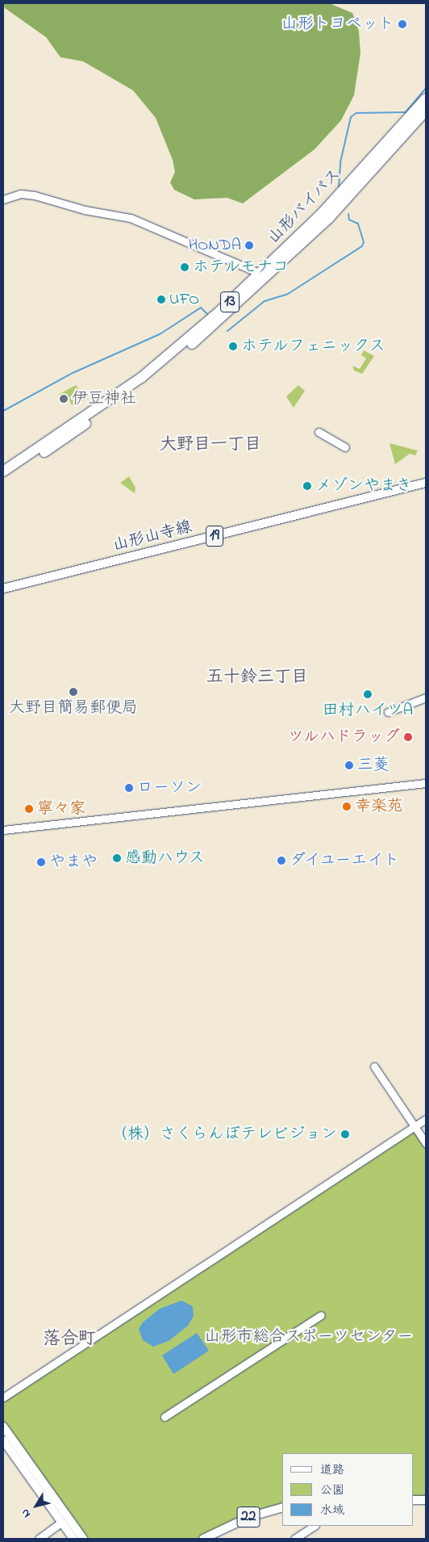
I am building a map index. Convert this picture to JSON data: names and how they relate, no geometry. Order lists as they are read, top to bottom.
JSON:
{
  "streets": {
    "highway": ["山形バイパス", "13"],
    "main road": ["19", "山形山寺線", "22"]
  },
  "districts": ["大野目一丁目", "五十鈴三丁目", "落合町"],
  "parks": ["山形市総合スポーツセンター"],
  "places": [
    "山形トヨペット",
    "HONDA",
    "ホテルモナコ",
    "UFO",
    "ホテルフェニックス",
    "伊豆神社",
    "メゾンやまき",
    "大野目簡易郵便局",
    "田村ハイツA",
    "ツルハドラッグ",
    "三菱",
    "ローソン",
    "幸楽苑",
    "寧々家",
    "感動ハウス",
    "ダイユーエイト",
    "やまや",
    "（株）さくらんぼテレビジョン"
  ],
  "legend": ["道路", "公園", "水域"],
  "north": "bottom left"
}
